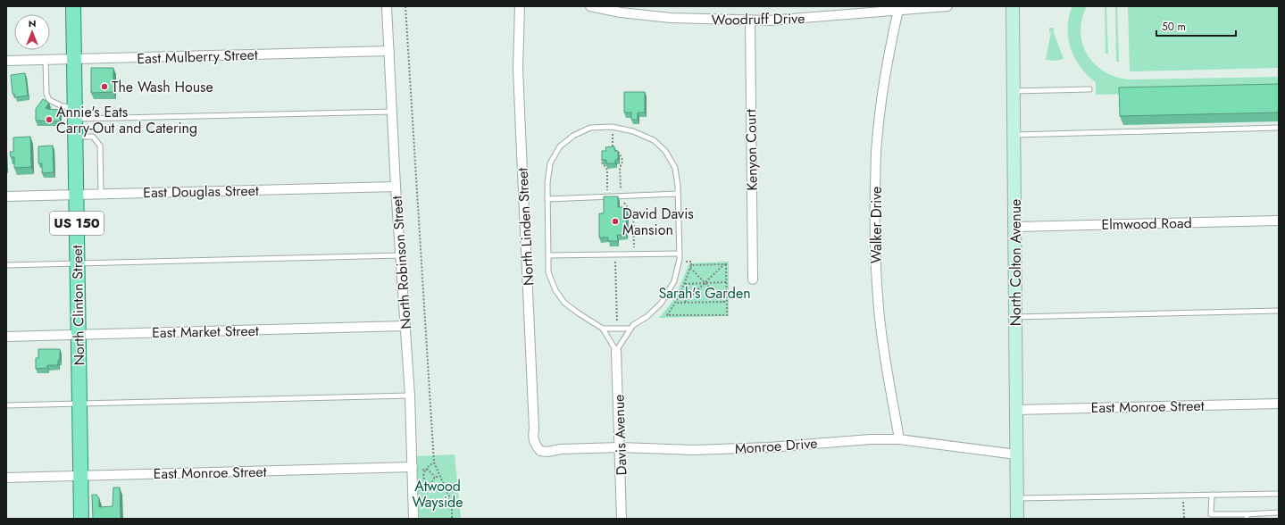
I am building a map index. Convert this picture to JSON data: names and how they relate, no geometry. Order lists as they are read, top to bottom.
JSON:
{
  "streets": {
    "main road": ["US 150", "North Clinton Street"],
    "street": [
      "Woodruff Drive",
      "East Mulberry Street",
      "Kenyon Court",
      "East Douglas Street",
      "Elmwood Road",
      "Walker Drive",
      "North Linden Street",
      "North Robinson Street",
      "North Colton Avenue",
      "East Market Street",
      "East Monroe Street",
      "Davis Avenue",
      "Monroe Drive"
    ]
  },
  "crossings": [
    ["Woodruff Drive", "Kenyon Court"],
    ["Woodruff Drive", "Walker Drive"],
    ["East Mulberry Street", "North Robinson Street"],
    ["East Mulberry Street", "North Clinton Street"],
    ["East Douglas Street", "North Robinson Street"],
    ["East Douglas Street", "North Clinton Street"],
    ["Elmwood Road", "North Colton Avenue"],
    ["Walker Drive", "Monroe Drive"],
    ["North Linden Street", "Monroe Drive"],
    ["North Robinson Street", "East Market Street"],
    ["North Robinson Street", "East Monroe Street"],
    ["North Colton Avenue", "East Monroe Street"],
    ["North Colton Avenue", "Monroe Drive"],
    ["North Clinton Street", "East Market Street"],
    ["North Clinton Street", "East Monroe Street"],
    ["Davis Avenue", "Monroe Drive"]
  ],
  "parks": ["Sarah's Garden", "Atwood Wayside"],
  "places": ["The Wash House", "Annie's Eats Carry-Out and Catering", "David Davis Mansion"],
  "scale_bar": "50 m",
  "north": "top"
}
